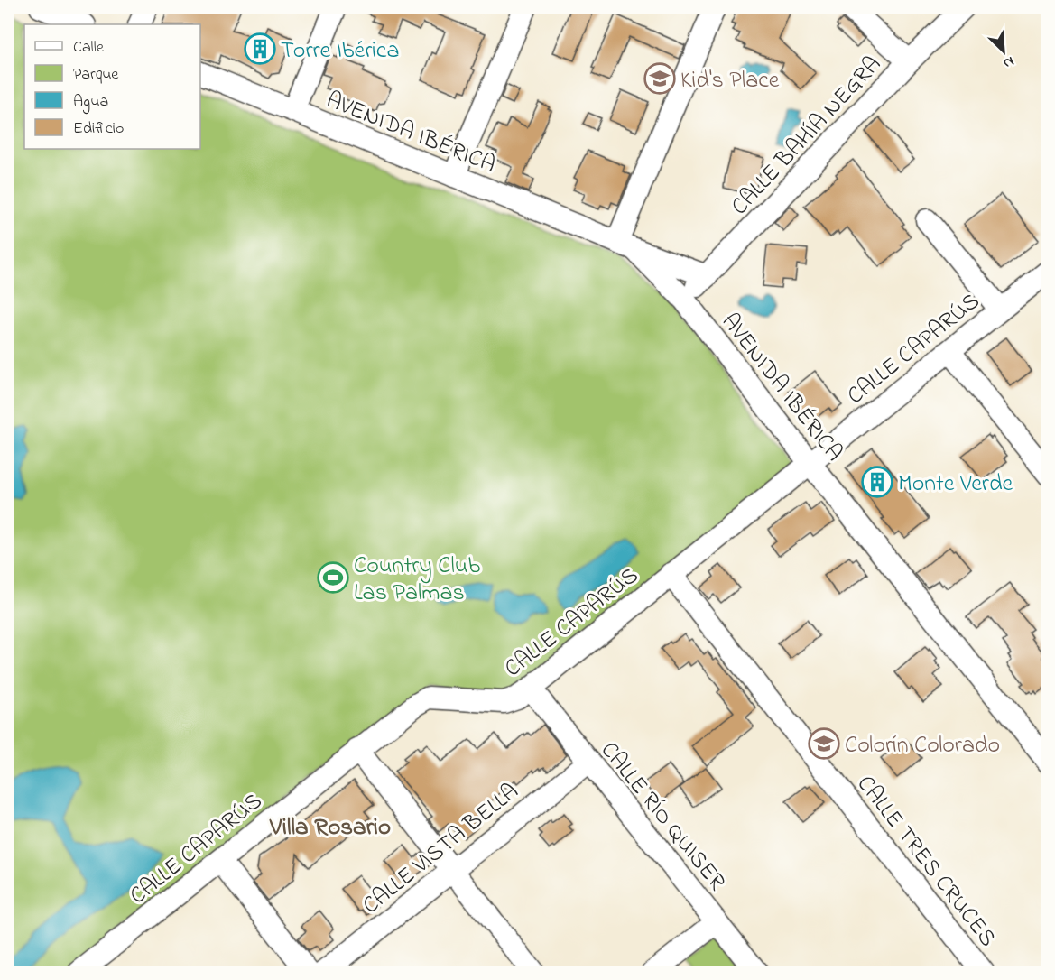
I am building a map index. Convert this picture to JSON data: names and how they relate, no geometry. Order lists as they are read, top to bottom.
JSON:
{
  "streets": {
    "street": [
      "AVENIDA IBÉRICA",
      "CALLE BAHÍA NEGRA",
      "CALLE CAPARÚS",
      "CALLE RÍO QUISER",
      "CALLE VISTA BELLA",
      "CALLE TRES CRUCES"
    ]
  },
  "crossings": [
    ["AVENIDA IBÉRICA", "CALLE BAHÍA NEGRA"],
    ["AVENIDA IBÉRICA", "CALLE CAPARÚS"],
    ["CALLE CAPARÚS", "CALLE RÍO QUISER"],
    ["CALLE CAPARÚS", "CALLE TRES CRUCES"],
    ["CALLE RÍO QUISER", "CALLE VISTA BELLA"]
  ],
  "districts": ["Villa Rosario"],
  "places": {
    "building": ["Torre Ibérica", "Monte Verde"],
    "school or university": ["Kid's Place", "Colorín Colorado"],
    "sports": ["Country Club Las Palmas"]
  },
  "legend": [
    "Calle",
    "Parque",
    "Agua",
    "Edificio"
  ],
  "north": "bottom right"
}
